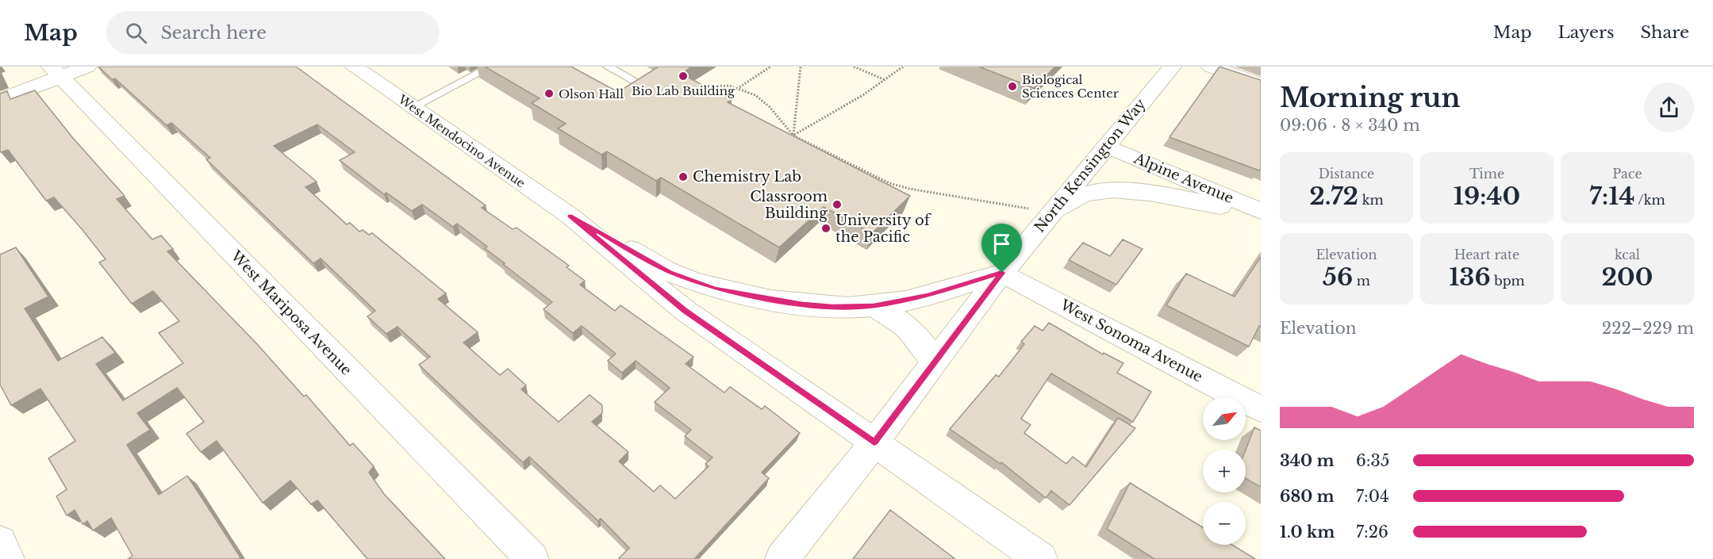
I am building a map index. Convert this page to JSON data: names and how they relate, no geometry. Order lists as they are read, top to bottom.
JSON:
{
  "streets": {
    "street": [
      "West Mendocino Avenue",
      "North Kensington Way",
      "Alpine Avenue",
      "West Mariposa Avenue",
      "West Sonoma Avenue"
    ]
  },
  "crossings": [
    ["West Mendocino Avenue", "North Kensington Way"],
    ["West Mendocino Avenue", "West Sonoma Avenue"],
    ["North Kensington Way", "Alpine Avenue"],
    ["North Kensington Way", "West Sonoma Avenue"]
  ],
  "places": [
    "Bio Lab Building",
    "Biological Sciences Center",
    "Olson Hall",
    "Chemistry Lab",
    "Classroom Building",
    "University of the Pacific"
  ],
  "north": "top right",
  "page": {
    "header": "Map",
    "search": "Search here",
    "nav": ["Map", "Layers", "Share"],
    "heading": ["Morning run", "09:06 · 8 × 340 m"],
    "stats": [
      ["Distance", "2.72 km"],
      ["Time", "19:40"],
      ["Pace", "7:14 /km"],
      ["Elevation", "56 m"],
      ["Heart rate", "136 bpm"],
      ["kcal", "200"]
    ],
    "chart": ["Elevation", "222–229 m"],
    "map_buttons": ["+", "−"],
    "list": [
      {
        "name": "340 m",
        "note": "6:35"
      },
      {
        "name": "680 m",
        "note": "7:04"
      },
      {
        "name": "1.0 km",
        "note": "7:26"
      }
    ]
  }
}
